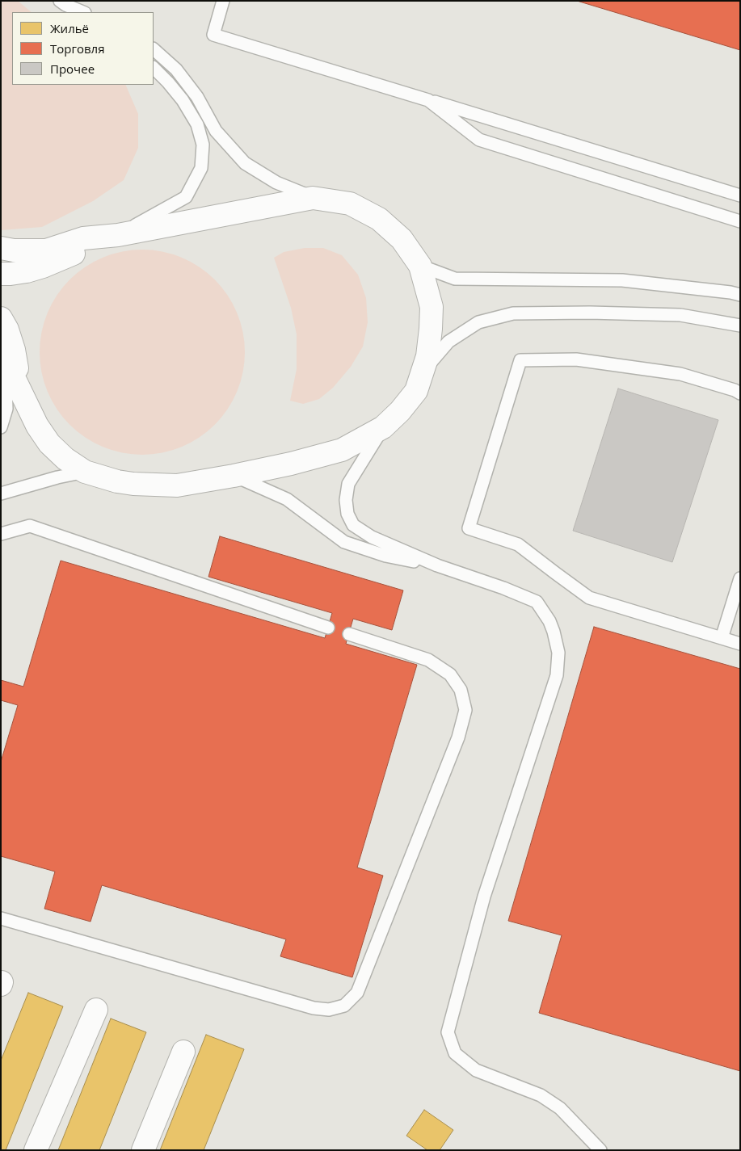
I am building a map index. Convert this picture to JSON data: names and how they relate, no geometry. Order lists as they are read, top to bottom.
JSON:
{
  "legend": ["Жильё", "Торговля", "Прочее"]
}
